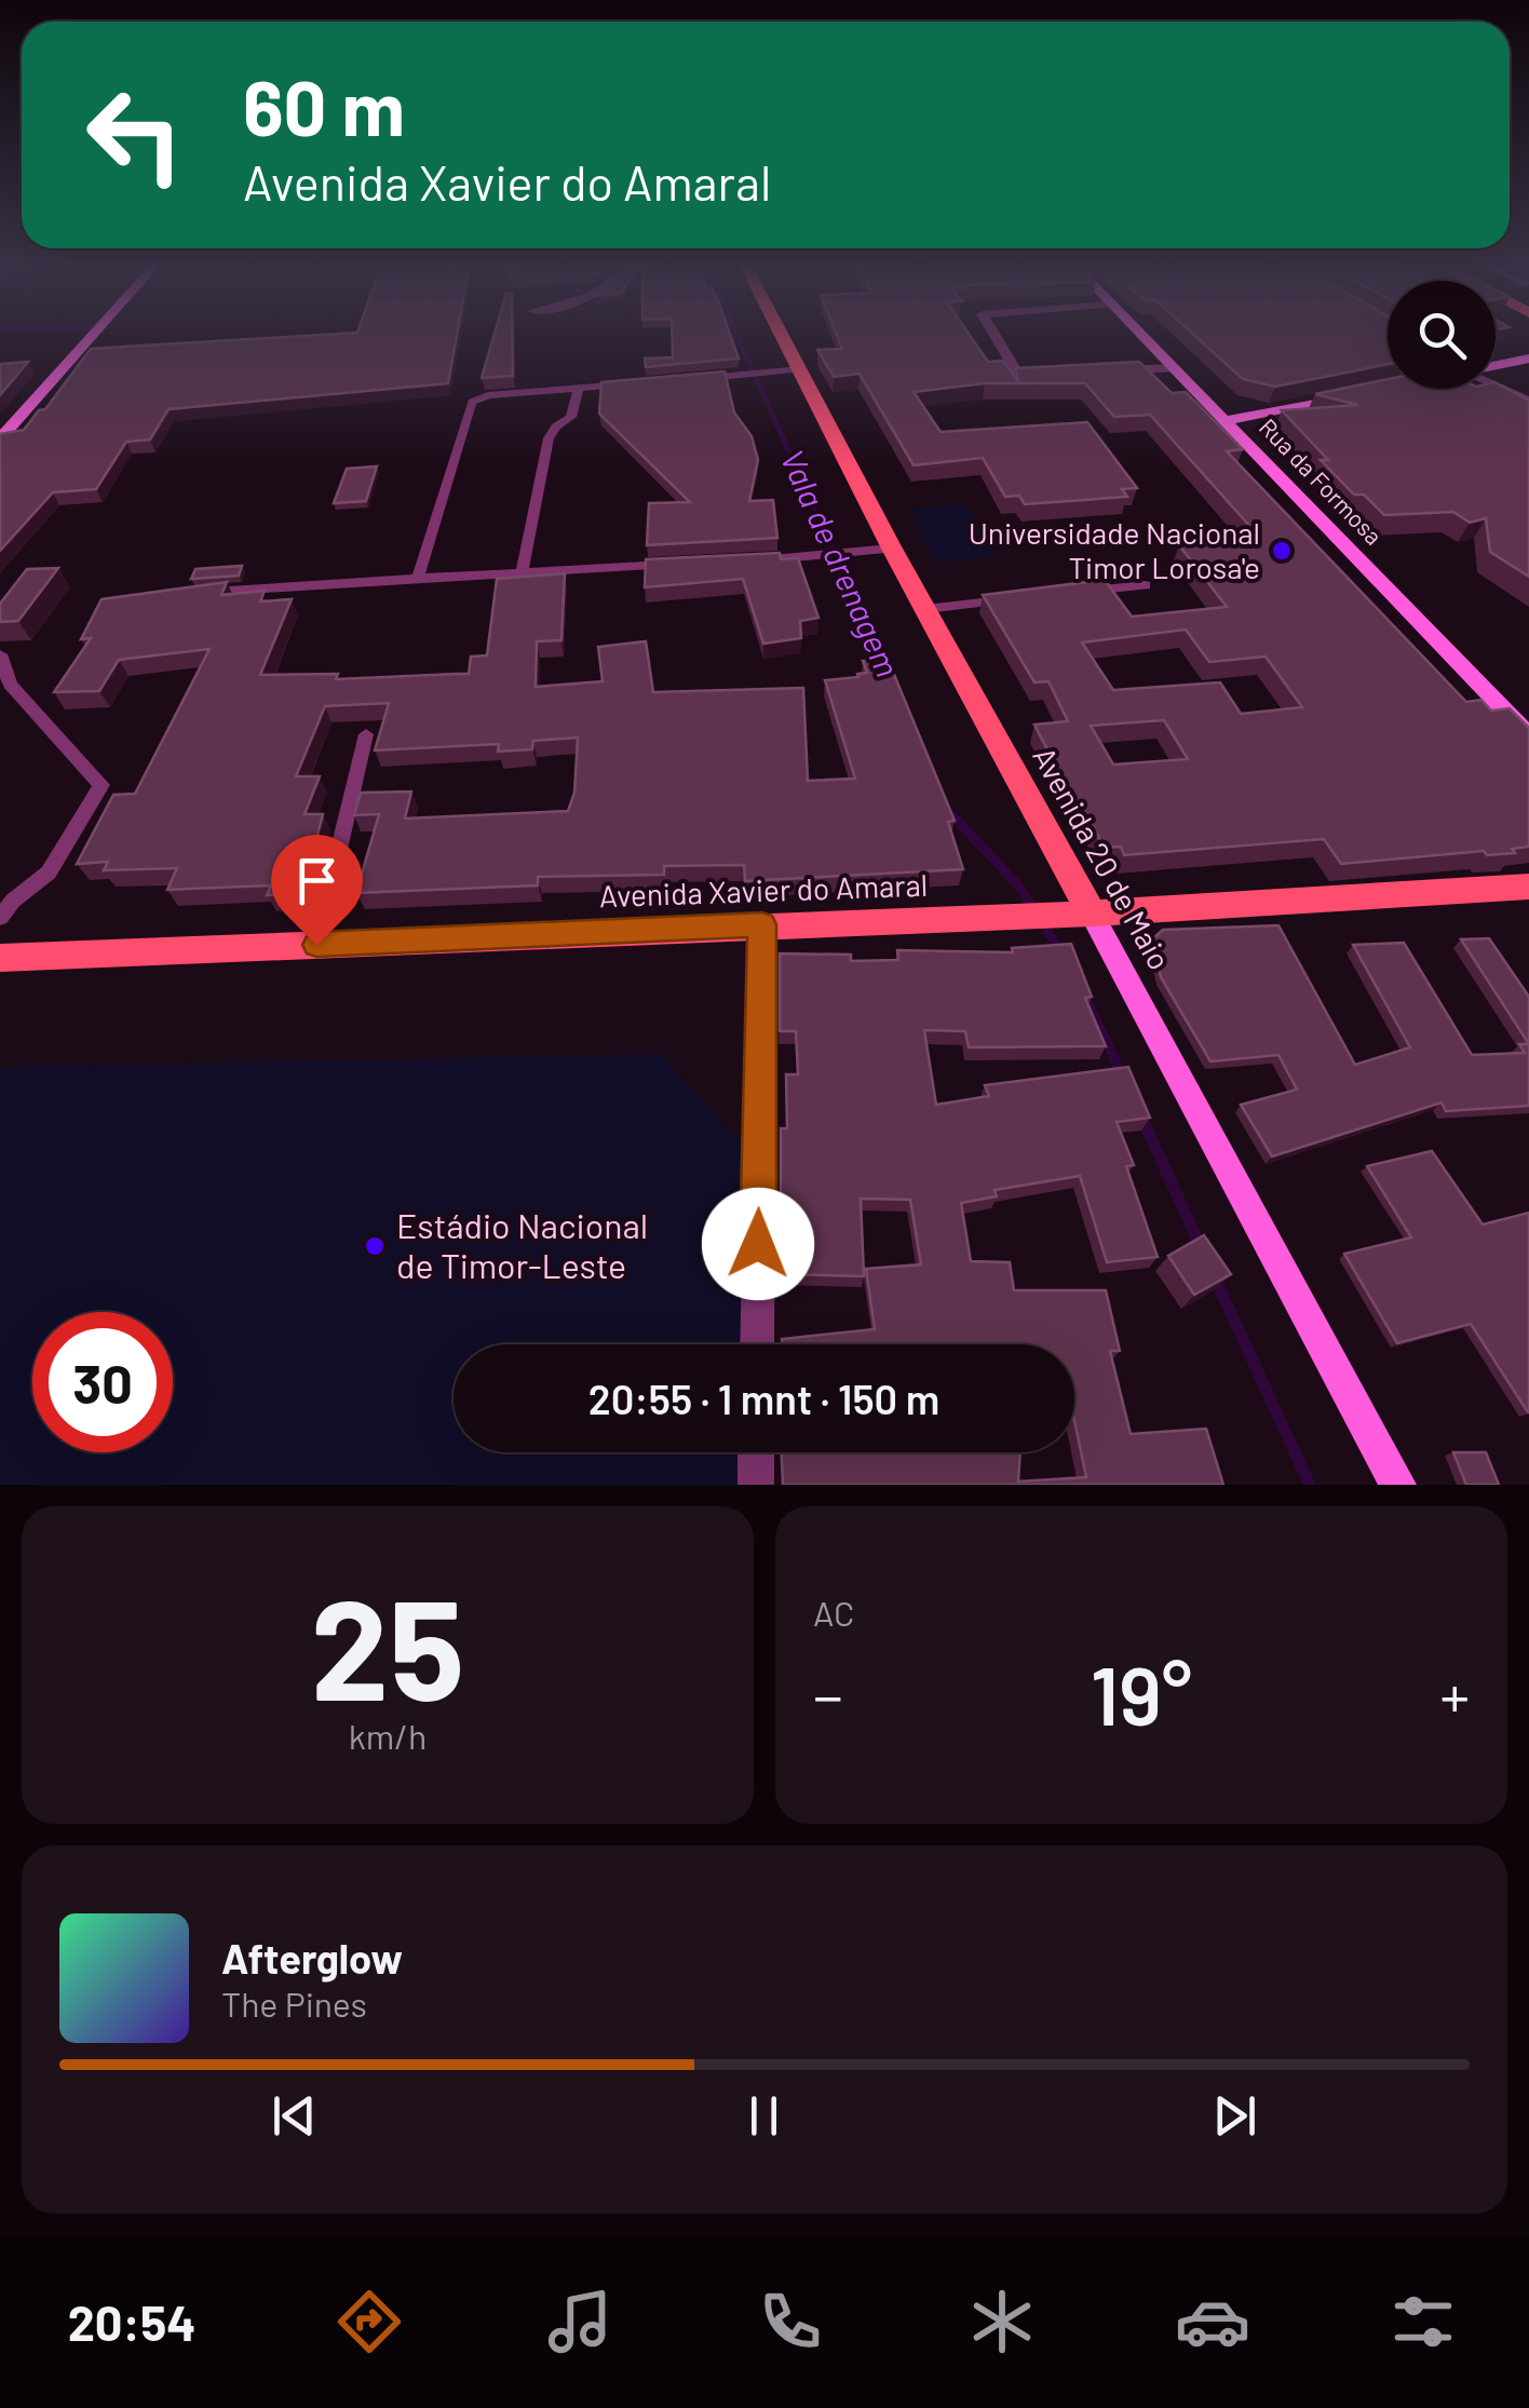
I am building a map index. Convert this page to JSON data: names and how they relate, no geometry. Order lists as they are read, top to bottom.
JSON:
{
  "streets": {
    "main road": ["Avenida 20 de Maio", "Avenida Xavier do Amaral"],
    "street": ["Rua da Formosa"]
  },
  "crossings": [
    ["Avenida 20 de Maio", "Avenida Xavier do Amaral"]
  ],
  "water": ["Vala de drenagem"],
  "places": ["Universidade Nacional Timor Lorosa'e", "Estádio Nacional de Timor-Leste"],
  "page": {
    "turn": ["60 m", "Avenida Xavier do Amaral"],
    "limit": "30",
    "trip": "20:55 · 1 mnt · 150 m",
    "tile": [
      ["25", "km/h"],
      "AC"
    ],
    "heat": ["−", "19°", "+"],
    "song": ["Afterglow", "The Pines"],
    "tabs": "20:54"
  }
}
